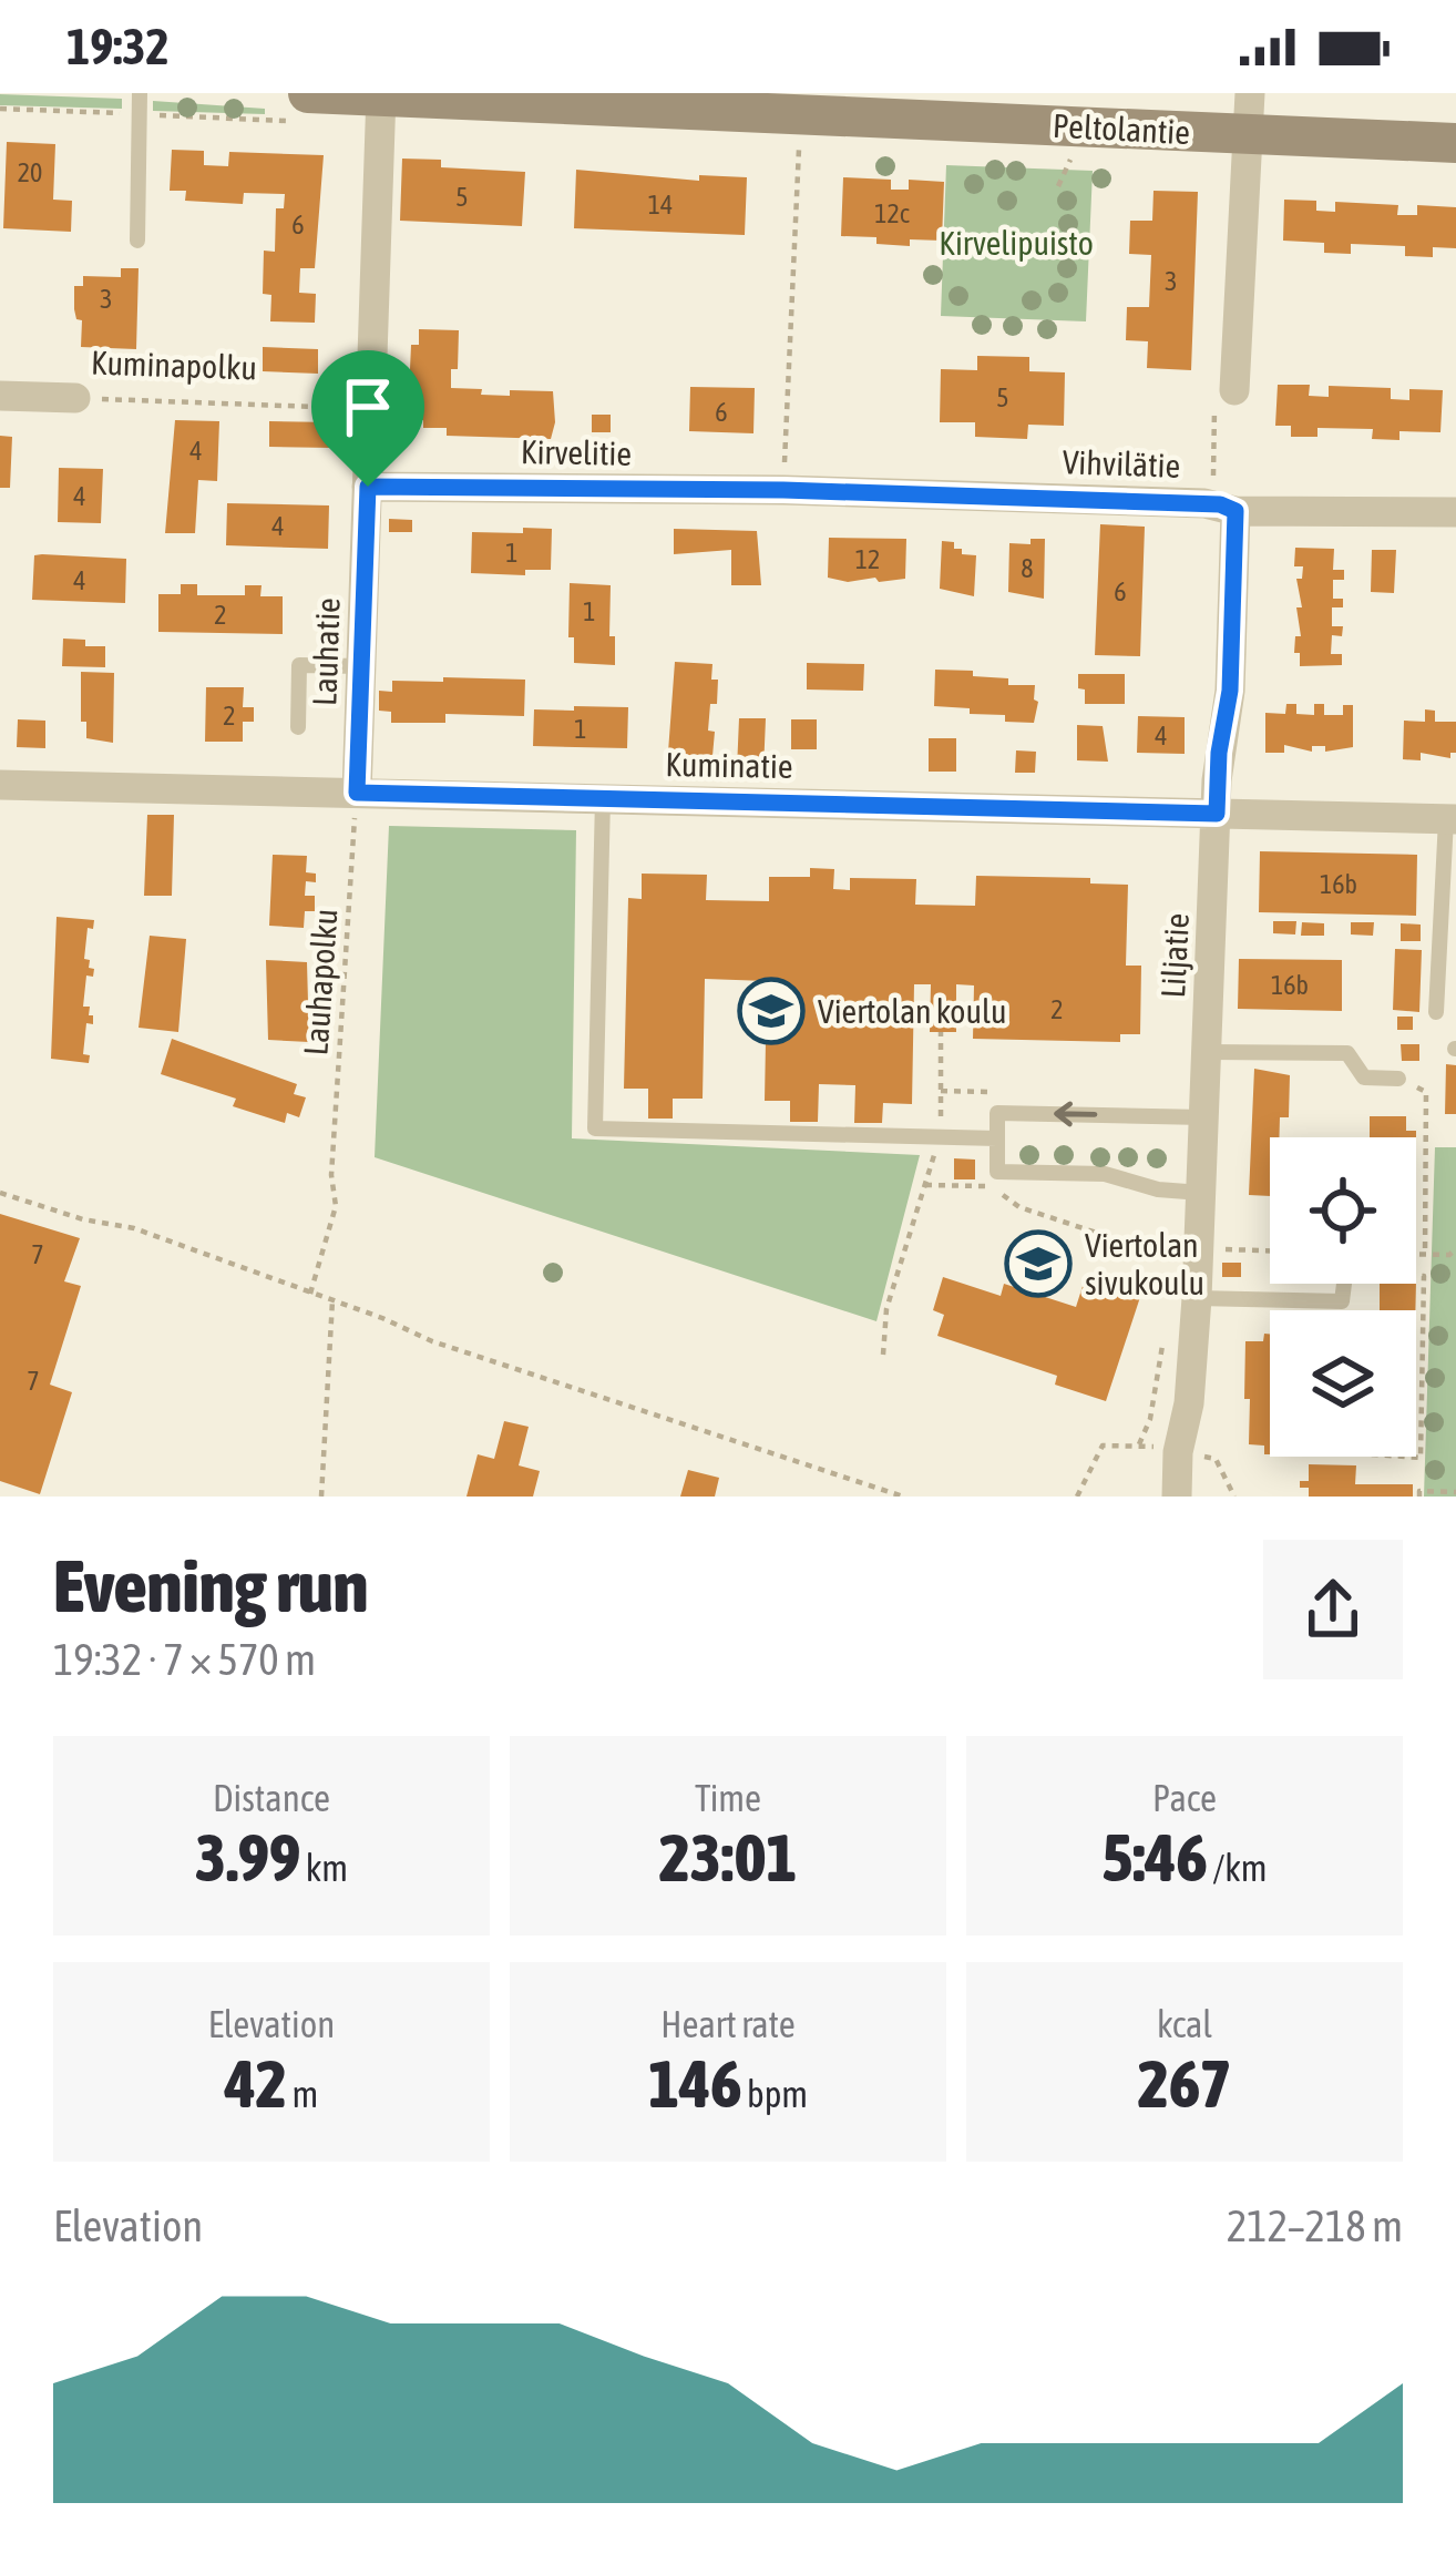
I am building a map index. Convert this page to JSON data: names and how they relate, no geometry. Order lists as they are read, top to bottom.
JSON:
{
  "streets": {
    "street": [
      "Peltolantie",
      "Kuminapolku",
      "Kirvelitie",
      "Vihvilätie",
      "Lauhatie",
      "Kuminatie",
      "Liljatie"
    ],
    "path": ["Lauhapolku"]
  },
  "crossings": [
    ["Kirvelitie", "Vihvilätie"],
    ["Kirvelitie", "Lauhatie"],
    ["Vihvilätie", "Liljatie"],
    ["Lauhatie", "Kuminatie"],
    ["Lauhatie", "Lauhapolku"],
    ["Kuminatie", "Liljatie"],
    ["Kuminatie", "Lauhapolku"]
  ],
  "parks": ["Kirvelipuisto"],
  "places": {
    "school or university": ["Viertolan koulu", "Viertolan sivukoulu"]
  },
  "house_numbers": [
    "20",
    "5",
    "14",
    "12c",
    "6",
    "3",
    "3",
    "5",
    "6",
    "4",
    "4",
    "4",
    "1",
    "12",
    "8",
    "4",
    "6",
    "1",
    "2",
    "2",
    "1",
    "4",
    "16b",
    "16b",
    "2",
    "7",
    "7"
  ],
  "page": {
    "status": "19:32",
    "heading": ["Evening run", "19:32 · 7 × 570 m"],
    "stats": [
      ["Distance", "3.99 km"],
      ["Time", "23:01"],
      ["Pace", "5:46 /km"],
      ["Elevation", "42 m"],
      ["Heart rate", "146 bpm"],
      ["kcal", "267"]
    ],
    "chart": ["Elevation", "212–218 m"]
  }
}
